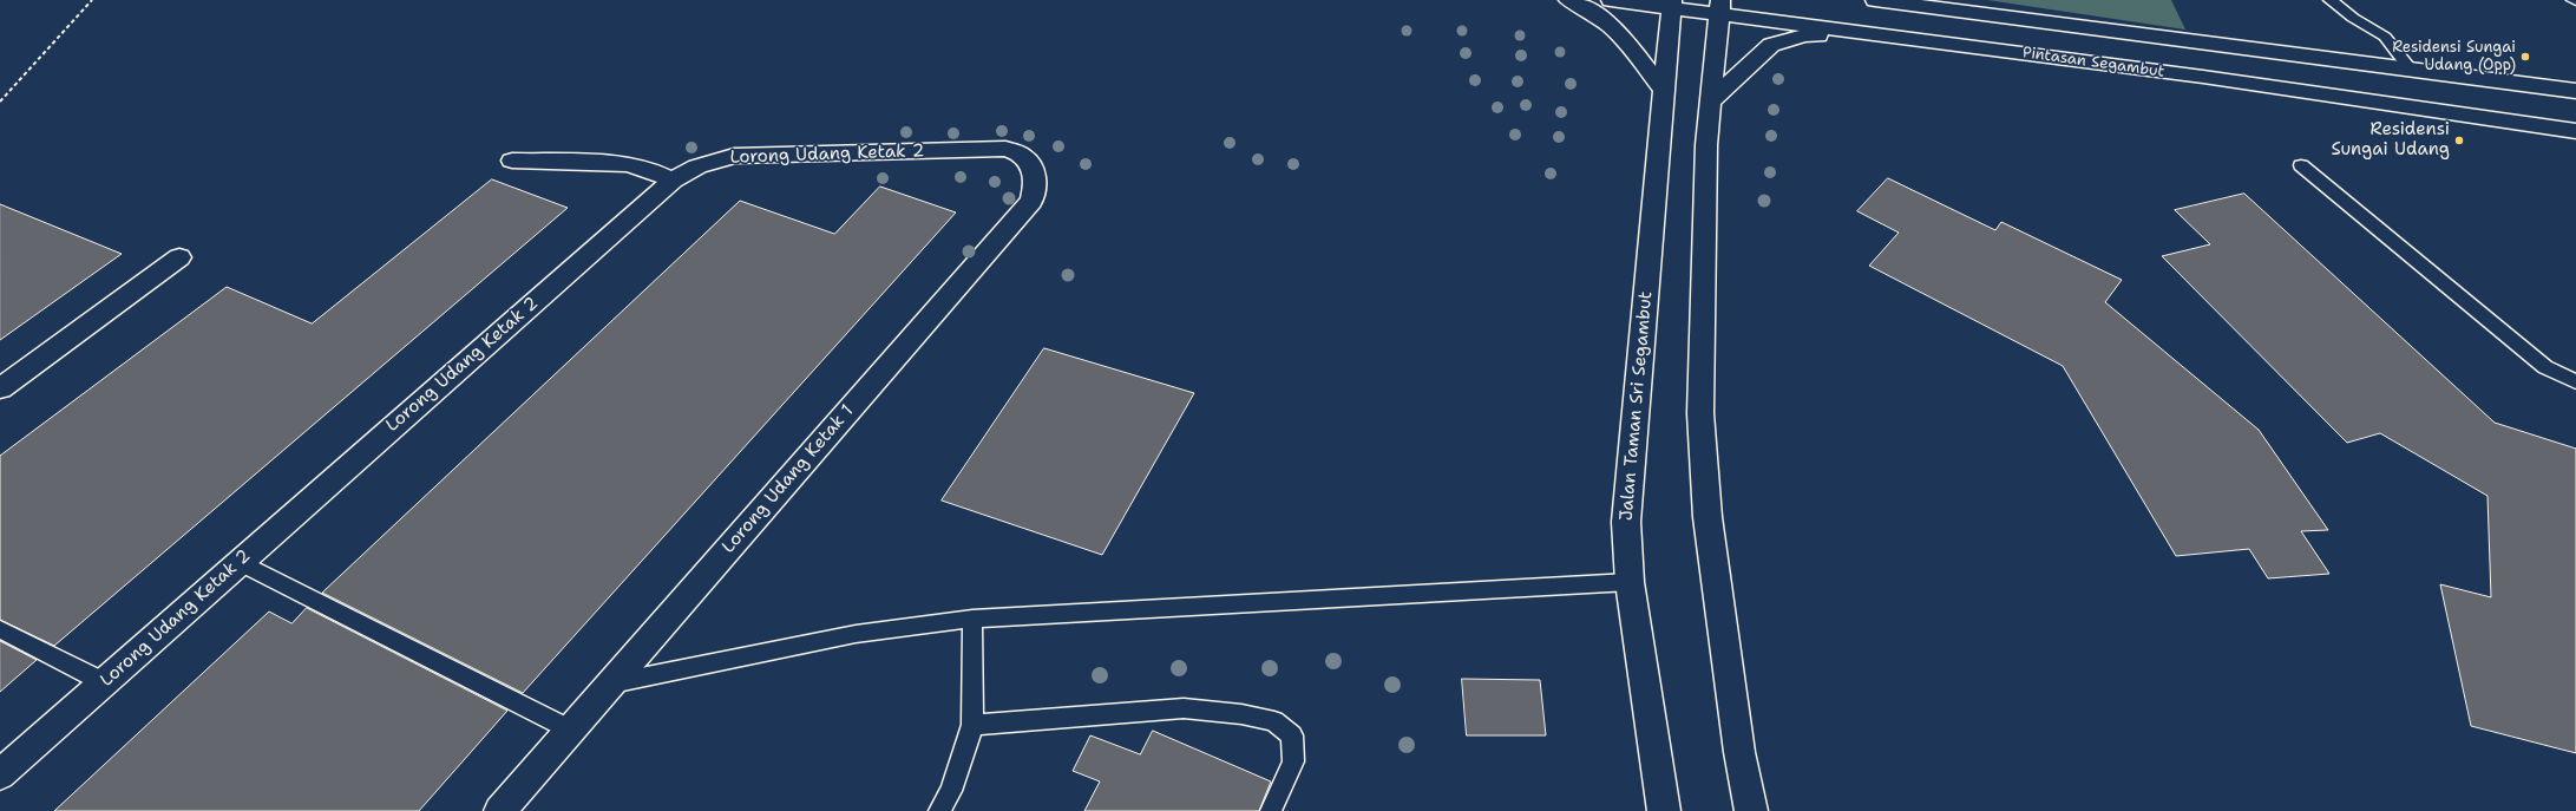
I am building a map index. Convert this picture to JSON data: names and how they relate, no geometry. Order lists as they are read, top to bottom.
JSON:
{
  "streets": {
    "street": [
      "Pintasan Segambut",
      "Lorong Udang Ketak 2",
      "Jalan Taman Sri Segambut",
      "Lorong Udang Ketak 1"
    ]
  },
  "crossings": [
    ["Pintasan Segambut", "Jalan Taman Sri Segambut"],
    ["Lorong Udang Ketak 2", "Lorong Udang Ketak 1"]
  ],
  "places": ["Residensi Sungai Udang (Opp)", "Residensi Sungai Udang"]
}
